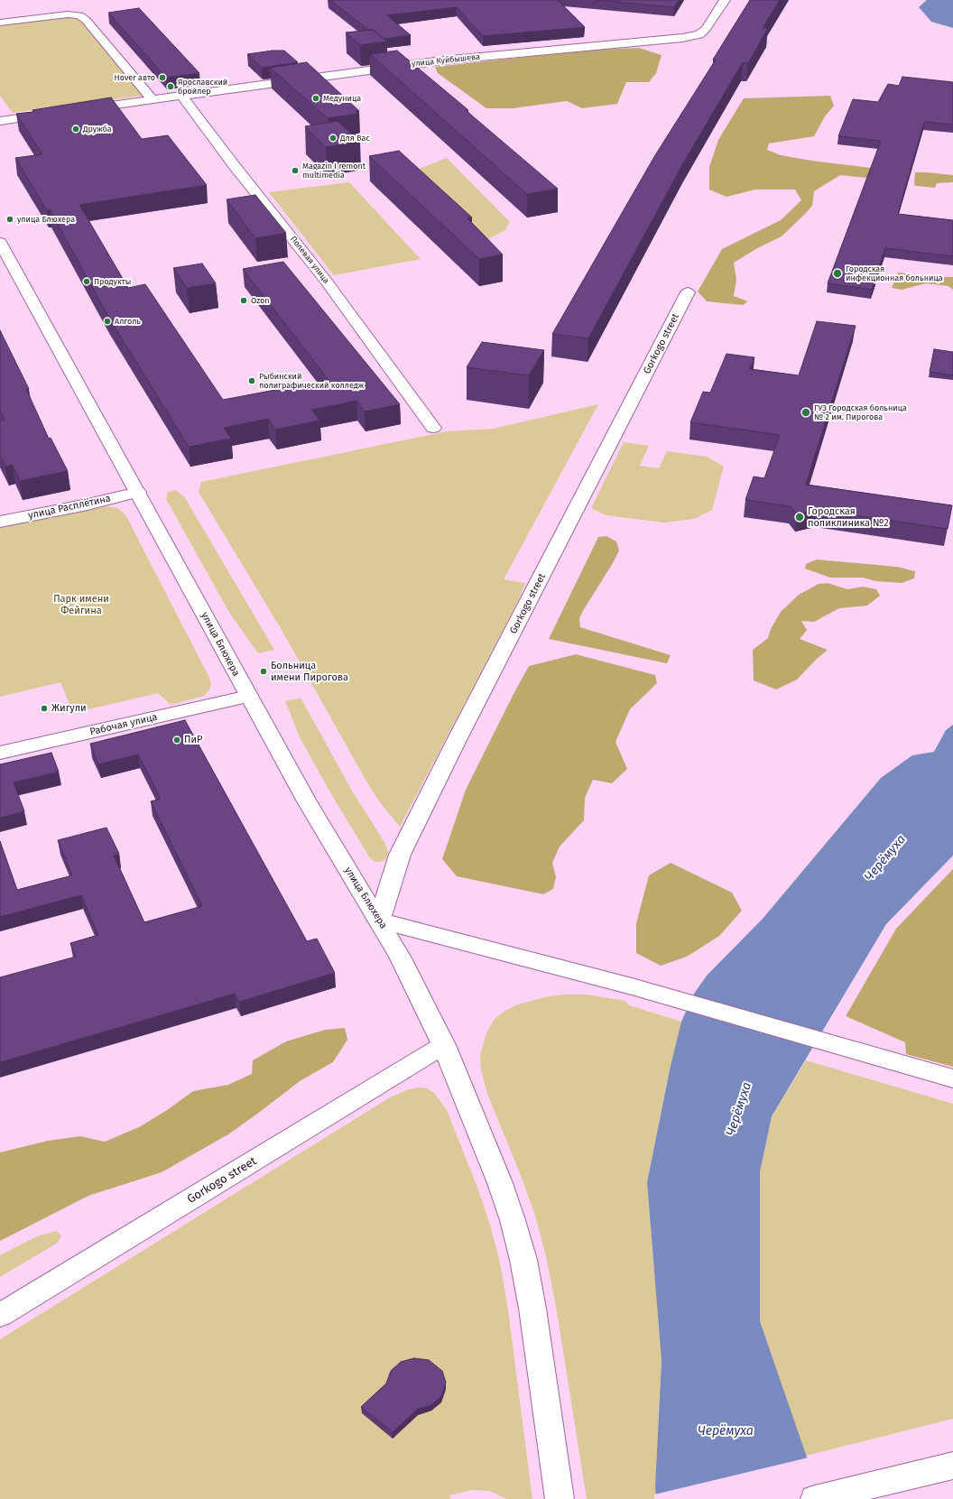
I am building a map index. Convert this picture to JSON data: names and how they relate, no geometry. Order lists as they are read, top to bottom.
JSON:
{
  "streets": {
    "street": [
      "улица Куйбышева",
      "Полевая улица",
      "Gorkogo street",
      "улица Расплётина",
      "улица Блюхера",
      "Рабочая улица"
    ]
  },
  "crossings": [
    ["улица Куйбышева", "Полевая улица"],
    ["Gorkogo street", "улица Блюхера"],
    ["улица Расплётина", "улица Блюхера"],
    ["улица Блюхера", "Рабочая улица"]
  ],
  "water": ["Черёмуха"],
  "parks": ["Парк имени Фейгина"],
  "places": [
    "Hover авто",
    "Ярославский бройлер",
    "Медуница",
    "Дружба",
    "Для Вас",
    "Magazin I remont multimedia",
    "улица Блюхера",
    "Городская инфекционная больница",
    "Продукты",
    "Ozon",
    "Алголь",
    "Рыбинский полиграфический колледж",
    "ГУЗ Городская больница № 2 им. Пирогова",
    "Городская поликлиника №2",
    "Больница имени Пирогова",
    "Жигули",
    "ПиР"
  ]
}
